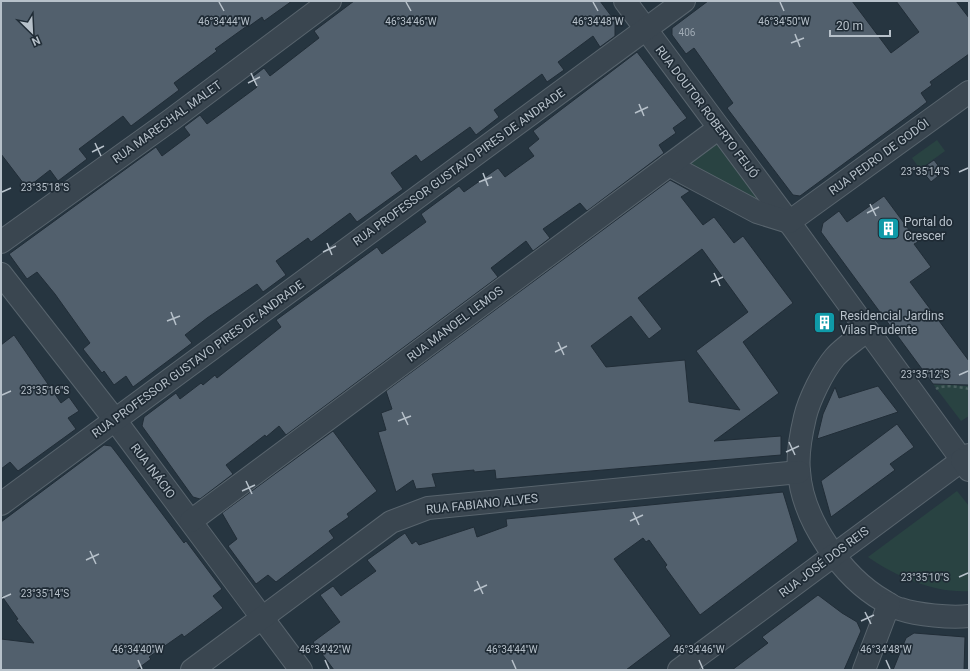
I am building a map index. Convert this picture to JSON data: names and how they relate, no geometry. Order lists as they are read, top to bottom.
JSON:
{
  "streets": {
    "street": [
      "RUA DOUTOR ROBERTO FEIJÓ",
      "RUA MARECHAL MALET",
      "RUA PEDRO DE GODÓI",
      "RUA PROFESSOR GUSTAVO PIRES DE ANDRADE",
      "RUA MANOEL LEMOS",
      "RUA INÁCIO",
      "RUA FABIANO ALVES",
      "RUA JOSÉ DOS REIS"
    ]
  },
  "crossings": [
    ["RUA DOUTOR ROBERTO FEIJÓ", "RUA PEDRO DE GODÓI"],
    ["RUA DOUTOR ROBERTO FEIJÓ", "RUA PROFESSOR GUSTAVO PIRES DE ANDRADE"],
    ["RUA DOUTOR ROBERTO FEIJÓ", "RUA MANOEL LEMOS"],
    ["RUA DOUTOR ROBERTO FEIJÓ", "RUA JOSÉ DOS REIS"],
    ["RUA PROFESSOR GUSTAVO PIRES DE ANDRADE", "RUA INÁCIO"],
    ["RUA MANOEL LEMOS", "RUA INÁCIO"],
    ["RUA INÁCIO", "RUA FABIANO ALVES"]
  ],
  "places": {
    "building": ["Portal do Crescer", "Residencial Jardins Vilas Prudente"]
  },
  "house_numbers": ["406"],
  "scale_bar": "20 m",
  "north": "bottom right",
  "coordinates": [
    "46°34'44\"W",
    "46°34'46\"W",
    "46°34'48\"W",
    "46°34'50\"W",
    "23°35'14\"S",
    "23°35'18\"S",
    "23°35'12\"S",
    "23°35'16\"S",
    "23°35'10\"S",
    "46°34'40\"W",
    "46°34'42\"W"
  ]
}
